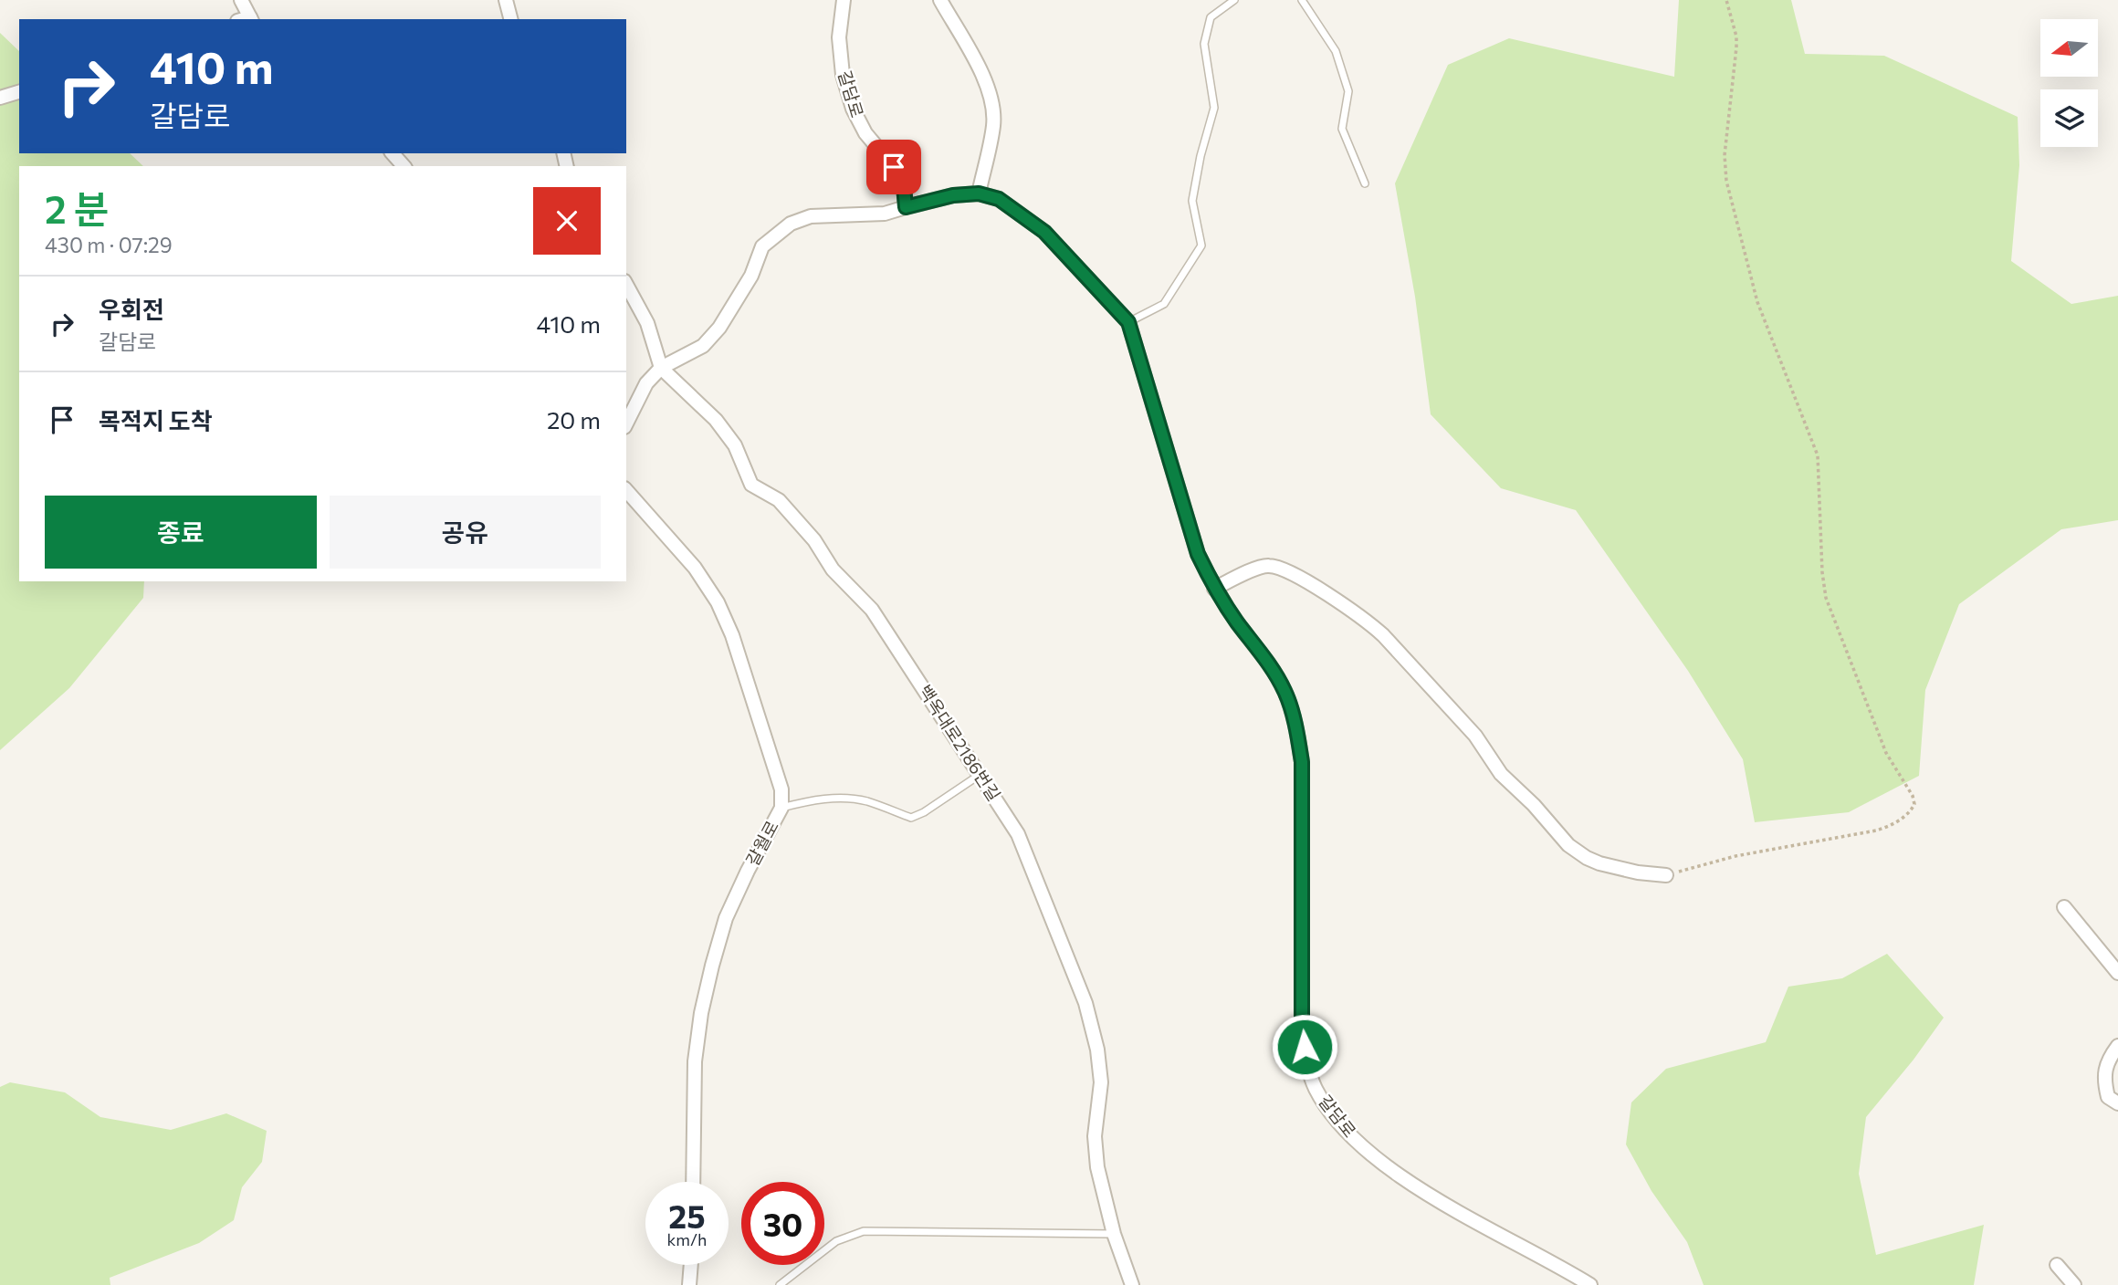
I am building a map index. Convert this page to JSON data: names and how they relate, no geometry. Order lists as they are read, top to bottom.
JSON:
{
  "streets": {
    "street": ["갈담로", "백옥대로2186번길", "갈월로"]
  },
  "north": "left",
  "page": {
    "turn": ["410 m", "갈담로"],
    "heading": ["2 분", "430 m · 07:29"],
    "list": [
      {
        "name": "우회전",
        "note": "갈담로",
        "value": "410 m"
      },
      {
        "name": "목적지 도착",
        "value": "20 m"
      }
    ],
    "buttons": ["종료", "공유"],
    "speed": "25 km/h",
    "limit": "30"
  }
}
